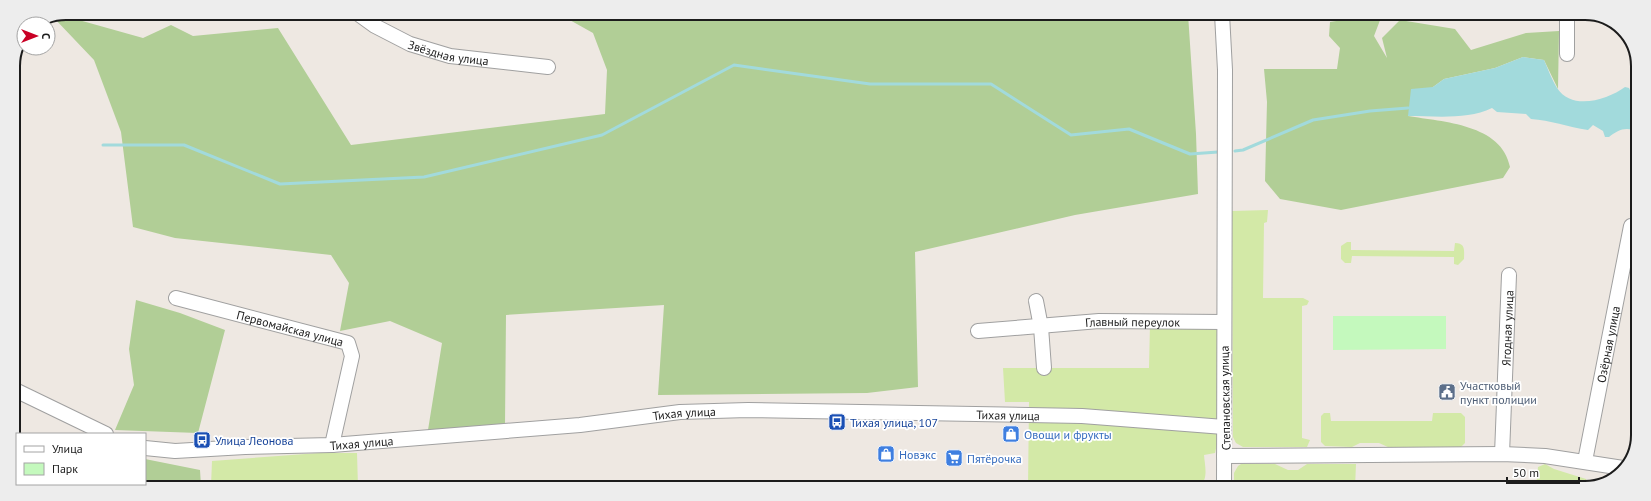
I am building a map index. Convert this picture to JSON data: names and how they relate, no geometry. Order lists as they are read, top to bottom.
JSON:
{
  "streets": {
    "street": [
      "Звёздная улица",
      "Главный переулок",
      "Первомайская улица",
      "Ягодная улица",
      "Озёрная улица",
      "Степановская улица",
      "Тихая улица"
    ]
  },
  "crossings": [
    ["Главный переулок", "Степановская улица"],
    ["Первомайская улица", "Тихая улица"],
    ["Ягодная улица", "Степановская улица"],
    ["Озёрная улица", "Степановская улица"],
    ["Степановская улица", "Тихая улица"]
  ],
  "places": {
    "public building": ["Участковый пункт полиции"],
    "bus stop": ["Тихая улица, 107", "Улица Леонова"],
    "shop": ["Овощи и фрукты", "Новэкс"],
    "supermarket": ["Пятёрочка"]
  },
  "legend": ["Улица", "Парк"],
  "scale_bar": "50 m",
  "north": "right"
}
